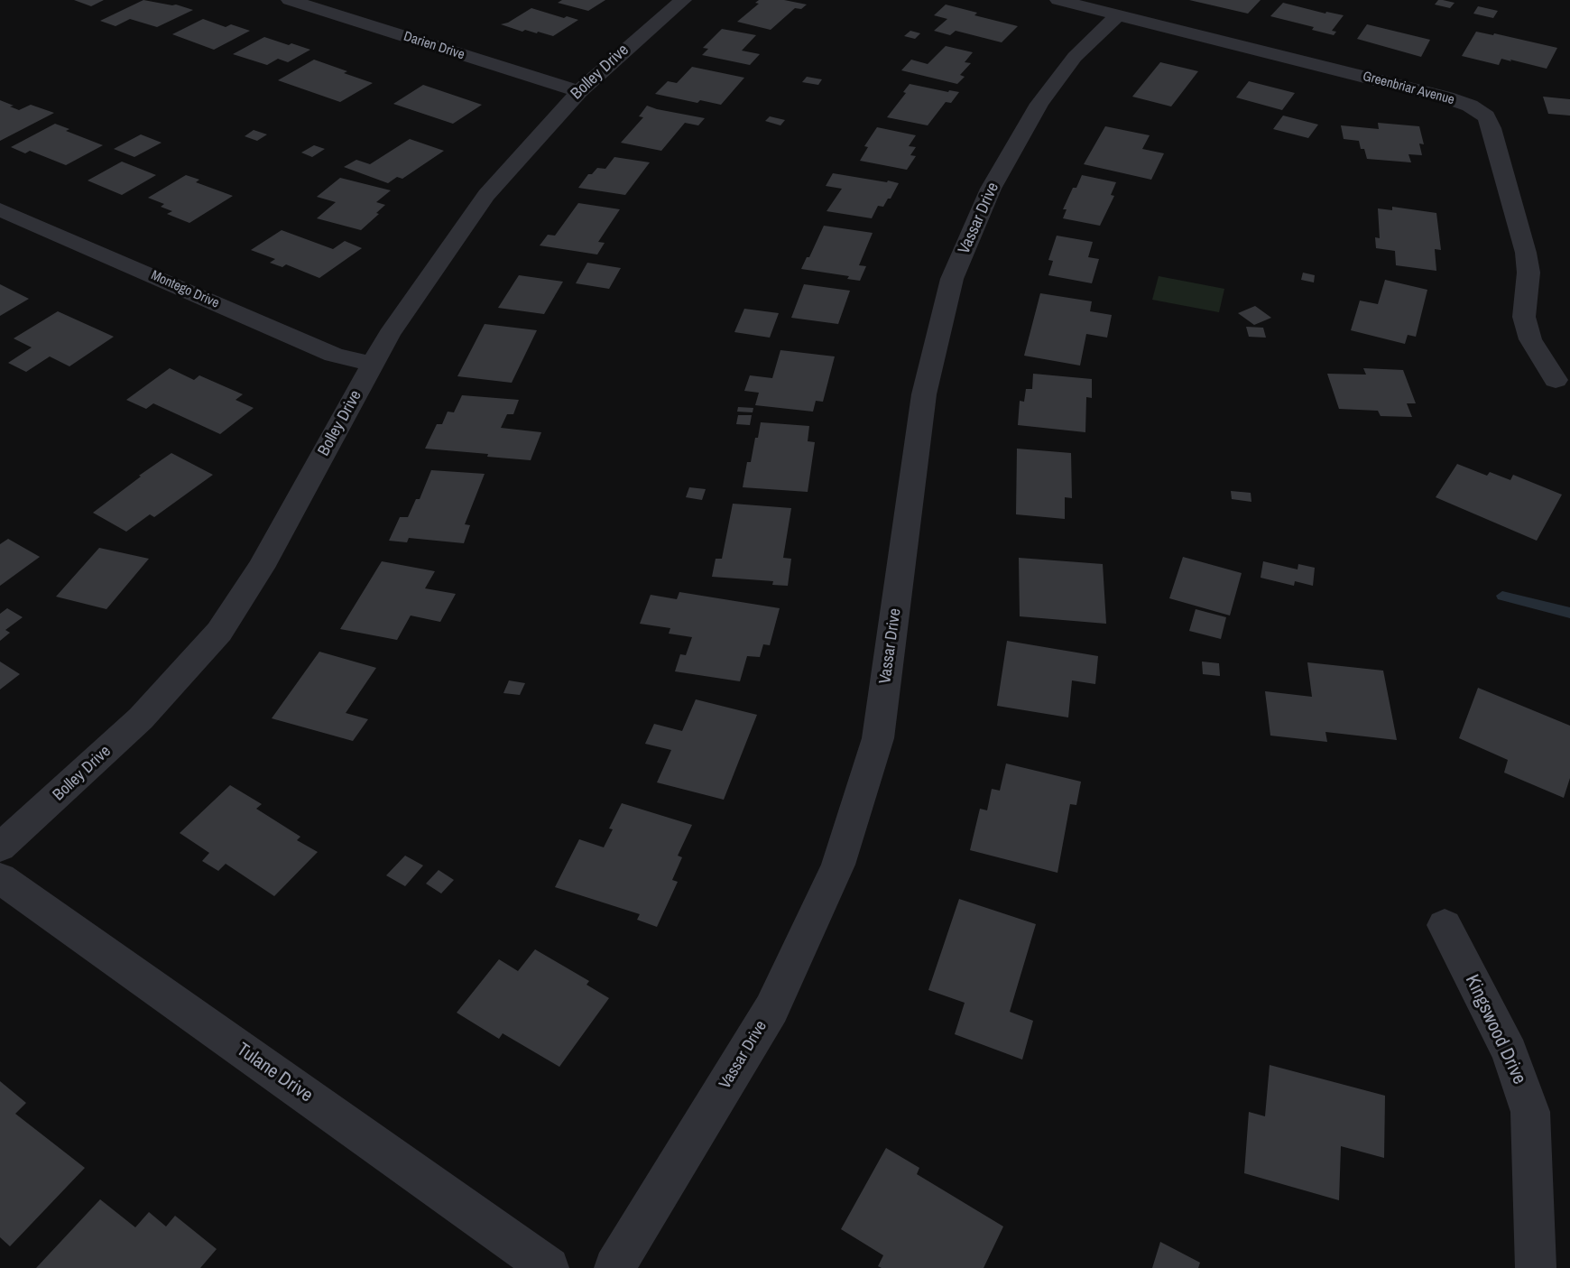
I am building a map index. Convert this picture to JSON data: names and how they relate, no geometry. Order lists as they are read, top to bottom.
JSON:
{
  "streets": {
    "street": [
      "Darien Drive",
      "Bolley Drive",
      "Greenbriar Avenue",
      "Vassar Drive",
      "Montego Drive",
      "Kingswood Drive",
      "Tulane Drive"
    ]
  },
  "crossings": [
    ["Darien Drive", "Bolley Drive"],
    ["Bolley Drive", "Montego Drive"],
    ["Greenbriar Avenue", "Vassar Drive"]
  ]
}
